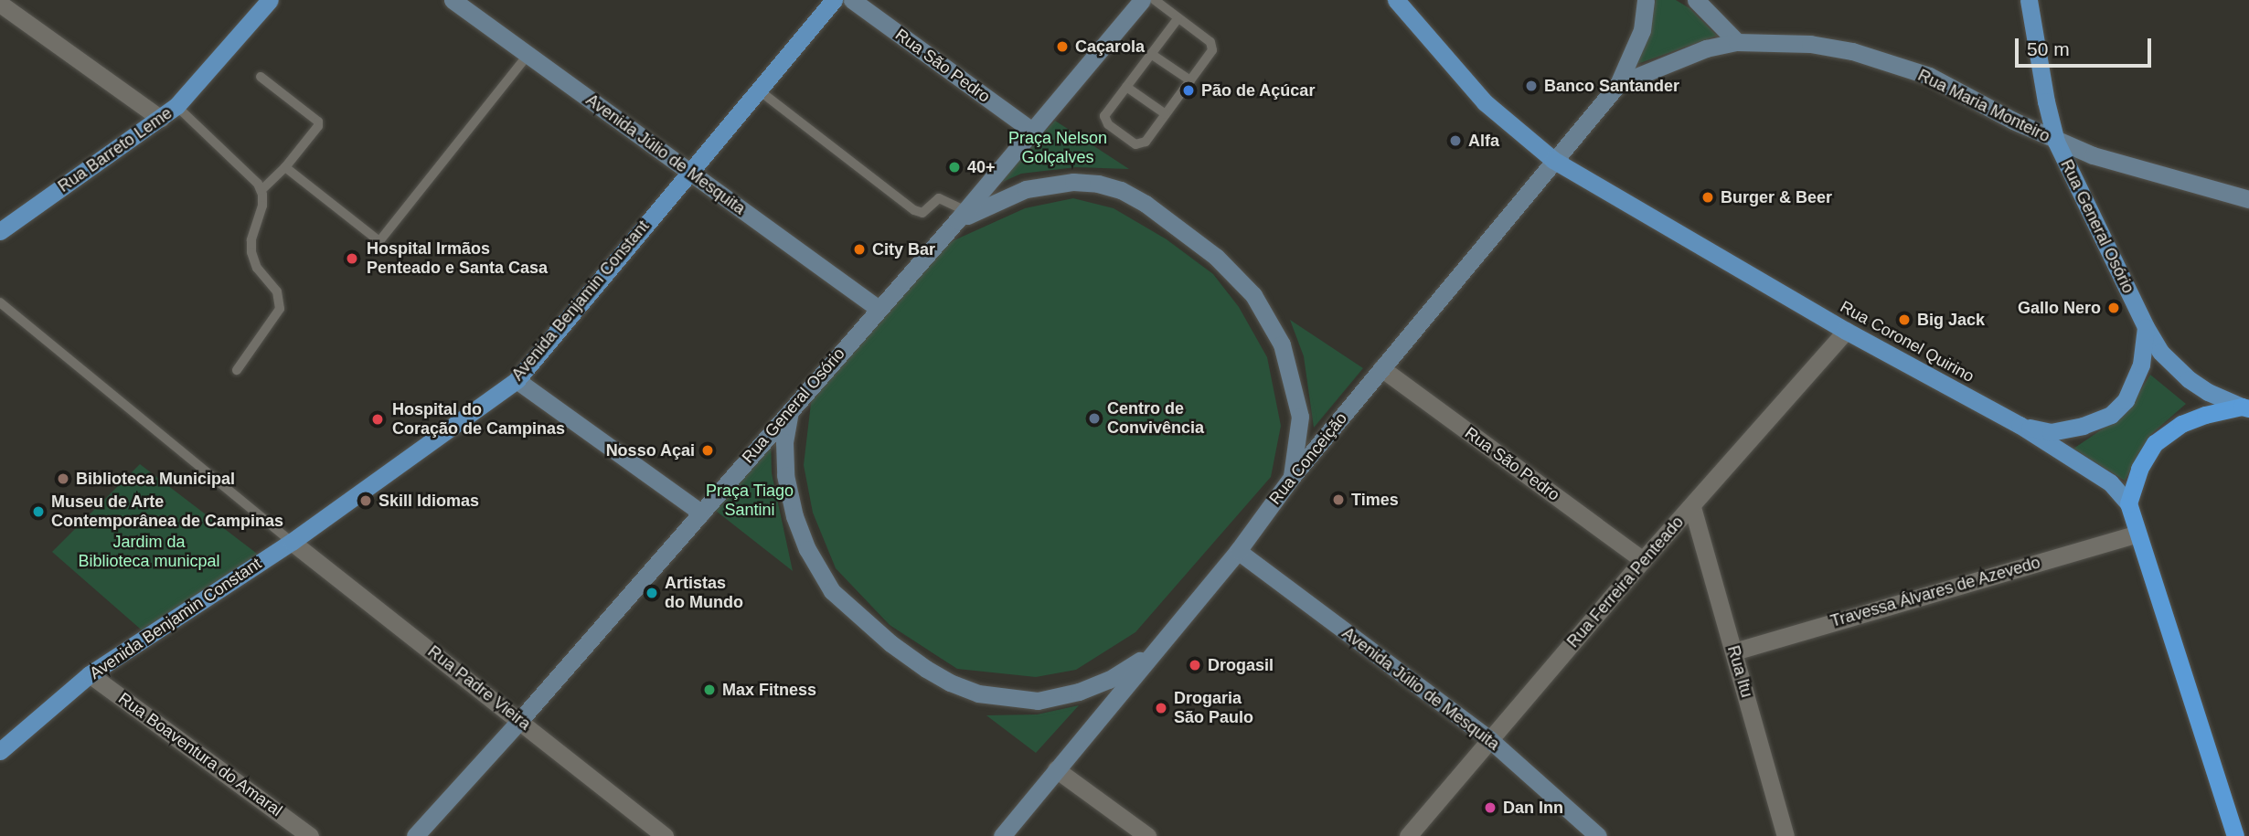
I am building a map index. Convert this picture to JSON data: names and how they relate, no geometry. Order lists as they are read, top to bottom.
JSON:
{
  "streets": {
    "highway": ["Rua Coronel Quirino"],
    "main road": [
      "Rua São Pedro",
      "Rua Maria Monteiro",
      "Rua Barreto Leme",
      "Avenida Júlio de Mesquita",
      "Rua General Osório",
      "Avenida Benjamin Constant",
      "Rua Conceição"
    ],
    "street": [
      "Rua Ferreira Penteado",
      "Travessa Álvares de Azevedo",
      "Rua Itu",
      "Rua Padre Vieira",
      "Rua Boaventura do Amaral"
    ]
  },
  "crossings": [
    ["Rua São Pedro", "Rua General Osório"],
    ["Rua São Pedro", "Rua Conceição"],
    ["Rua São Pedro", "Rua Ferreira Penteado"],
    ["Rua Maria Monteiro", "Rua General Osório"],
    ["Rua Maria Monteiro", "Rua Conceição"],
    ["Avenida Júlio de Mesquita", "Rua General Osório"],
    ["Avenida Júlio de Mesquita", "Avenida Benjamin Constant"],
    ["Avenida Júlio de Mesquita", "Rua Conceição"],
    ["Avenida Júlio de Mesquita", "Rua Ferreira Penteado"],
    ["Rua General Osório", "Rua Padre Vieira"],
    ["Avenida Benjamin Constant", "Rua Padre Vieira"],
    ["Avenida Benjamin Constant", "Rua Boaventura do Amaral"],
    ["Rua Coronel Quirino", "Rua Conceição"],
    ["Rua Coronel Quirino", "Rua Ferreira Penteado"],
    ["Rua Coronel Quirino", "Travessa Álvares de Azevedo"],
    ["Rua Ferreira Penteado", "Rua Itu"],
    ["Travessa Álvares de Azevedo", "Rua Itu"]
  ],
  "parks": ["Praça Nelson Golçalves", "Praça Tiago Santini", "Jardim da Biblioteca municpal"],
  "places": [
    "Caçarola",
    "Banco Santander",
    "Pão de Açúcar",
    "Alfa",
    "40+",
    "Burger & Beer",
    "City Bar",
    "Hospital Irmãos Penteado e Santa Casa",
    "Gallo Nero",
    "Big Jack",
    "Centro de Convivência",
    "Hospital do Coração de Campinas",
    "Nosso Açai",
    "Biblioteca Municipal",
    "Times",
    "Skill Idiomas",
    "Museu de Arte Contemporânea de Campinas",
    "Artistas do Mundo",
    "Drogasil",
    "Max Fitness",
    "Drogaria São Paulo",
    "Dan Inn"
  ],
  "scale_bar": "50 m"
}
